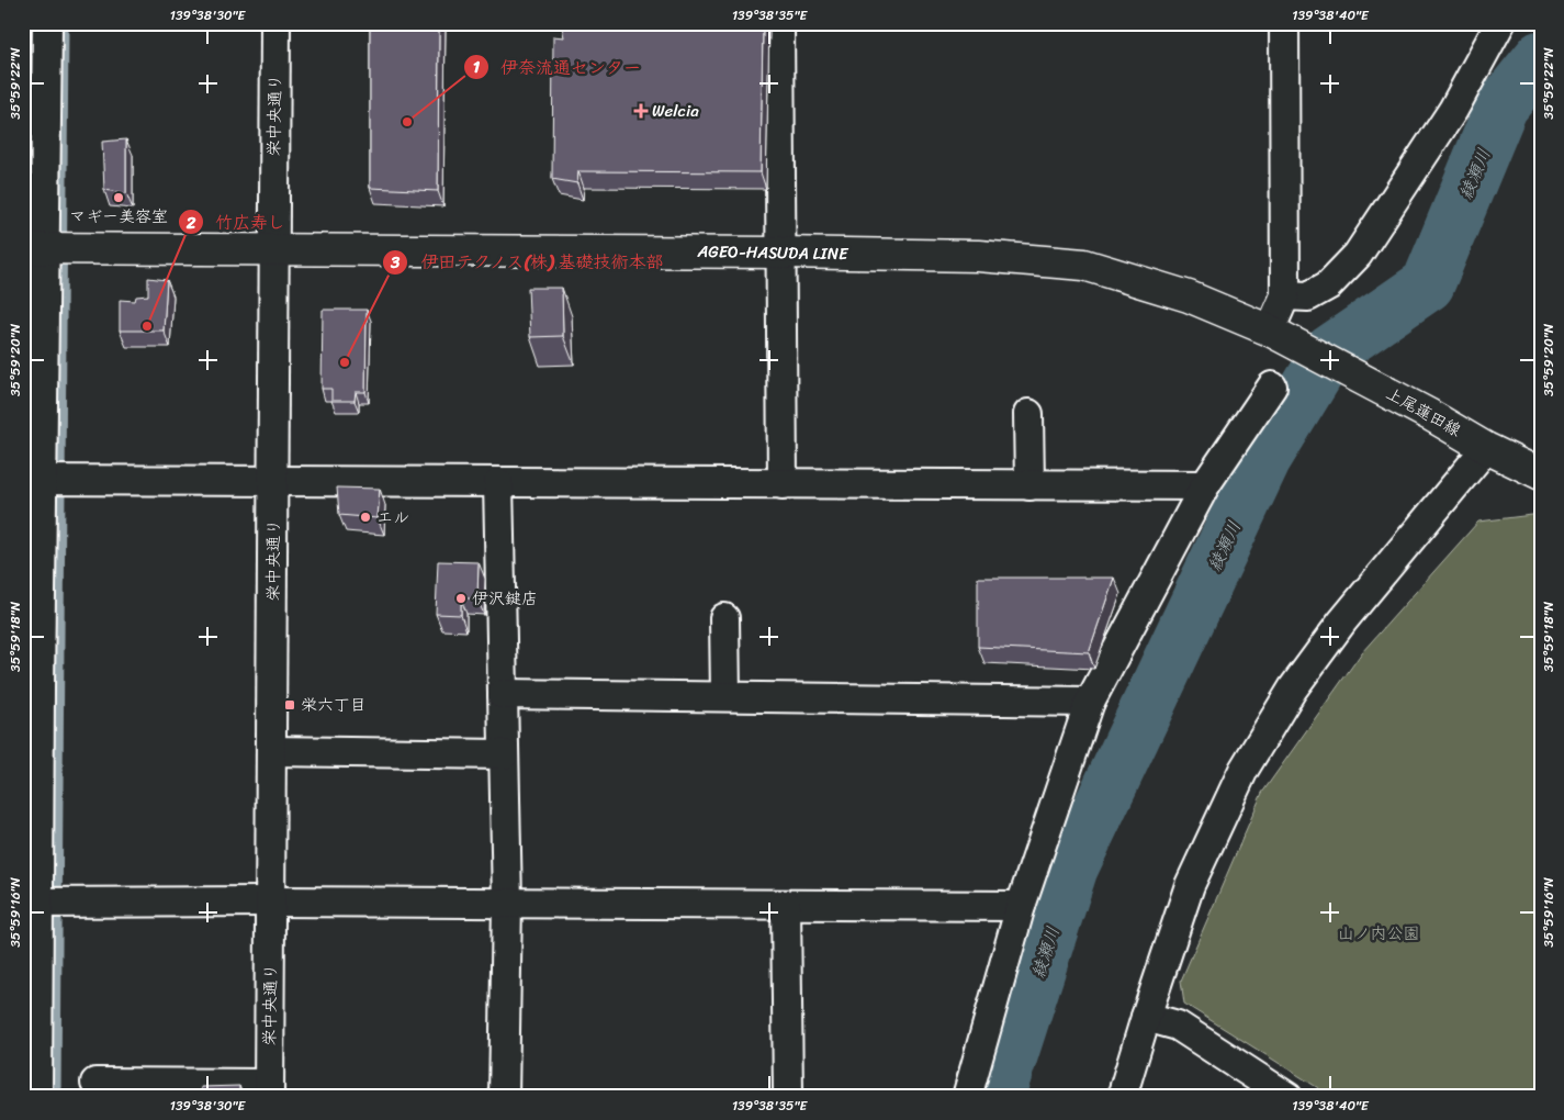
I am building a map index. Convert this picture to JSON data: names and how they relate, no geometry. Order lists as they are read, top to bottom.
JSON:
{
  "streets": {
    "main road": ["AGEO-HASUDA LINE", "上尾蓮田線"],
    "street": ["栄中央通り"]
  },
  "crossings": [
    ["栄中央通り", "AGEO-HASUDA LINE"],
    ["AGEO-HASUDA LINE", "上尾蓮田線"]
  ],
  "water": ["綾瀬川"],
  "parks": ["山ノ内公園"],
  "places": {
    "health": ["Welcia"],
    "other": [
      "伊奈流通センター",
      "マギー美容室",
      "竹広寿し",
      "伊田テクノス(株) 基礎技術本部",
      "エル",
      "伊沢鍵店"
    ],
    "transit": ["栄六丁目"]
  },
  "coordinates": [
    "139°38'30\"E",
    "139°38'35\"E",
    "139°38'40\"E",
    "35°59'22\"N",
    "35°59'20\"N",
    "35°59'18\"N",
    "35°59'16\"N"
  ]
}
